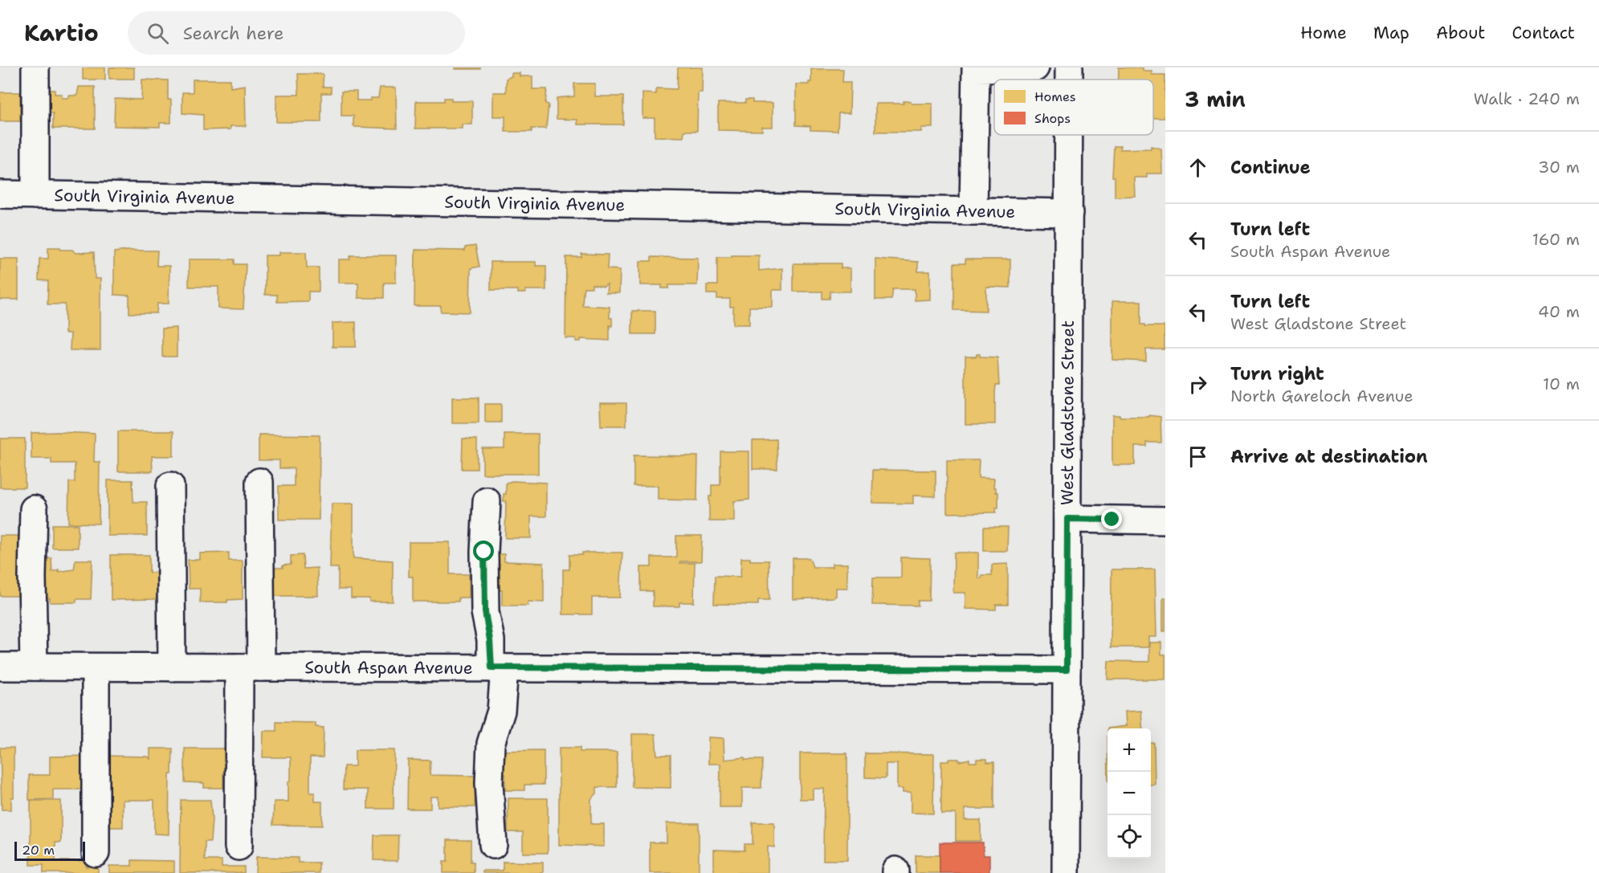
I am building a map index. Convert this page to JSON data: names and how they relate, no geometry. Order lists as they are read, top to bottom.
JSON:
{
  "streets": {
    "street": ["South Virginia Avenue", "West Gladstone Street", "South Aspan Avenue"]
  },
  "crossings": [
    ["South Virginia Avenue", "West Gladstone Street"],
    ["West Gladstone Street", "South Aspan Avenue"]
  ],
  "legend": ["Homes", "Shops"],
  "scale_bar": "20 m",
  "page": {
    "header": "Kartio",
    "search": "Search here",
    "nav": [
      "Home",
      "Map",
      "About",
      "Contact"
    ],
    "heading": ["3 min", "Walk · 240 m"],
    "list": [
      ["Continue", "30 m"],
      ["Turn left", "South Aspan Avenue", "160 m"],
      ["Turn left", "West Gladstone Street", "40 m"],
      ["Turn right", "North Gareloch Avenue", "10 m"],
      "Arrive at destination"
    ],
    "map_buttons": ["+", "−"],
    "scale": "20 m"
  }
}
